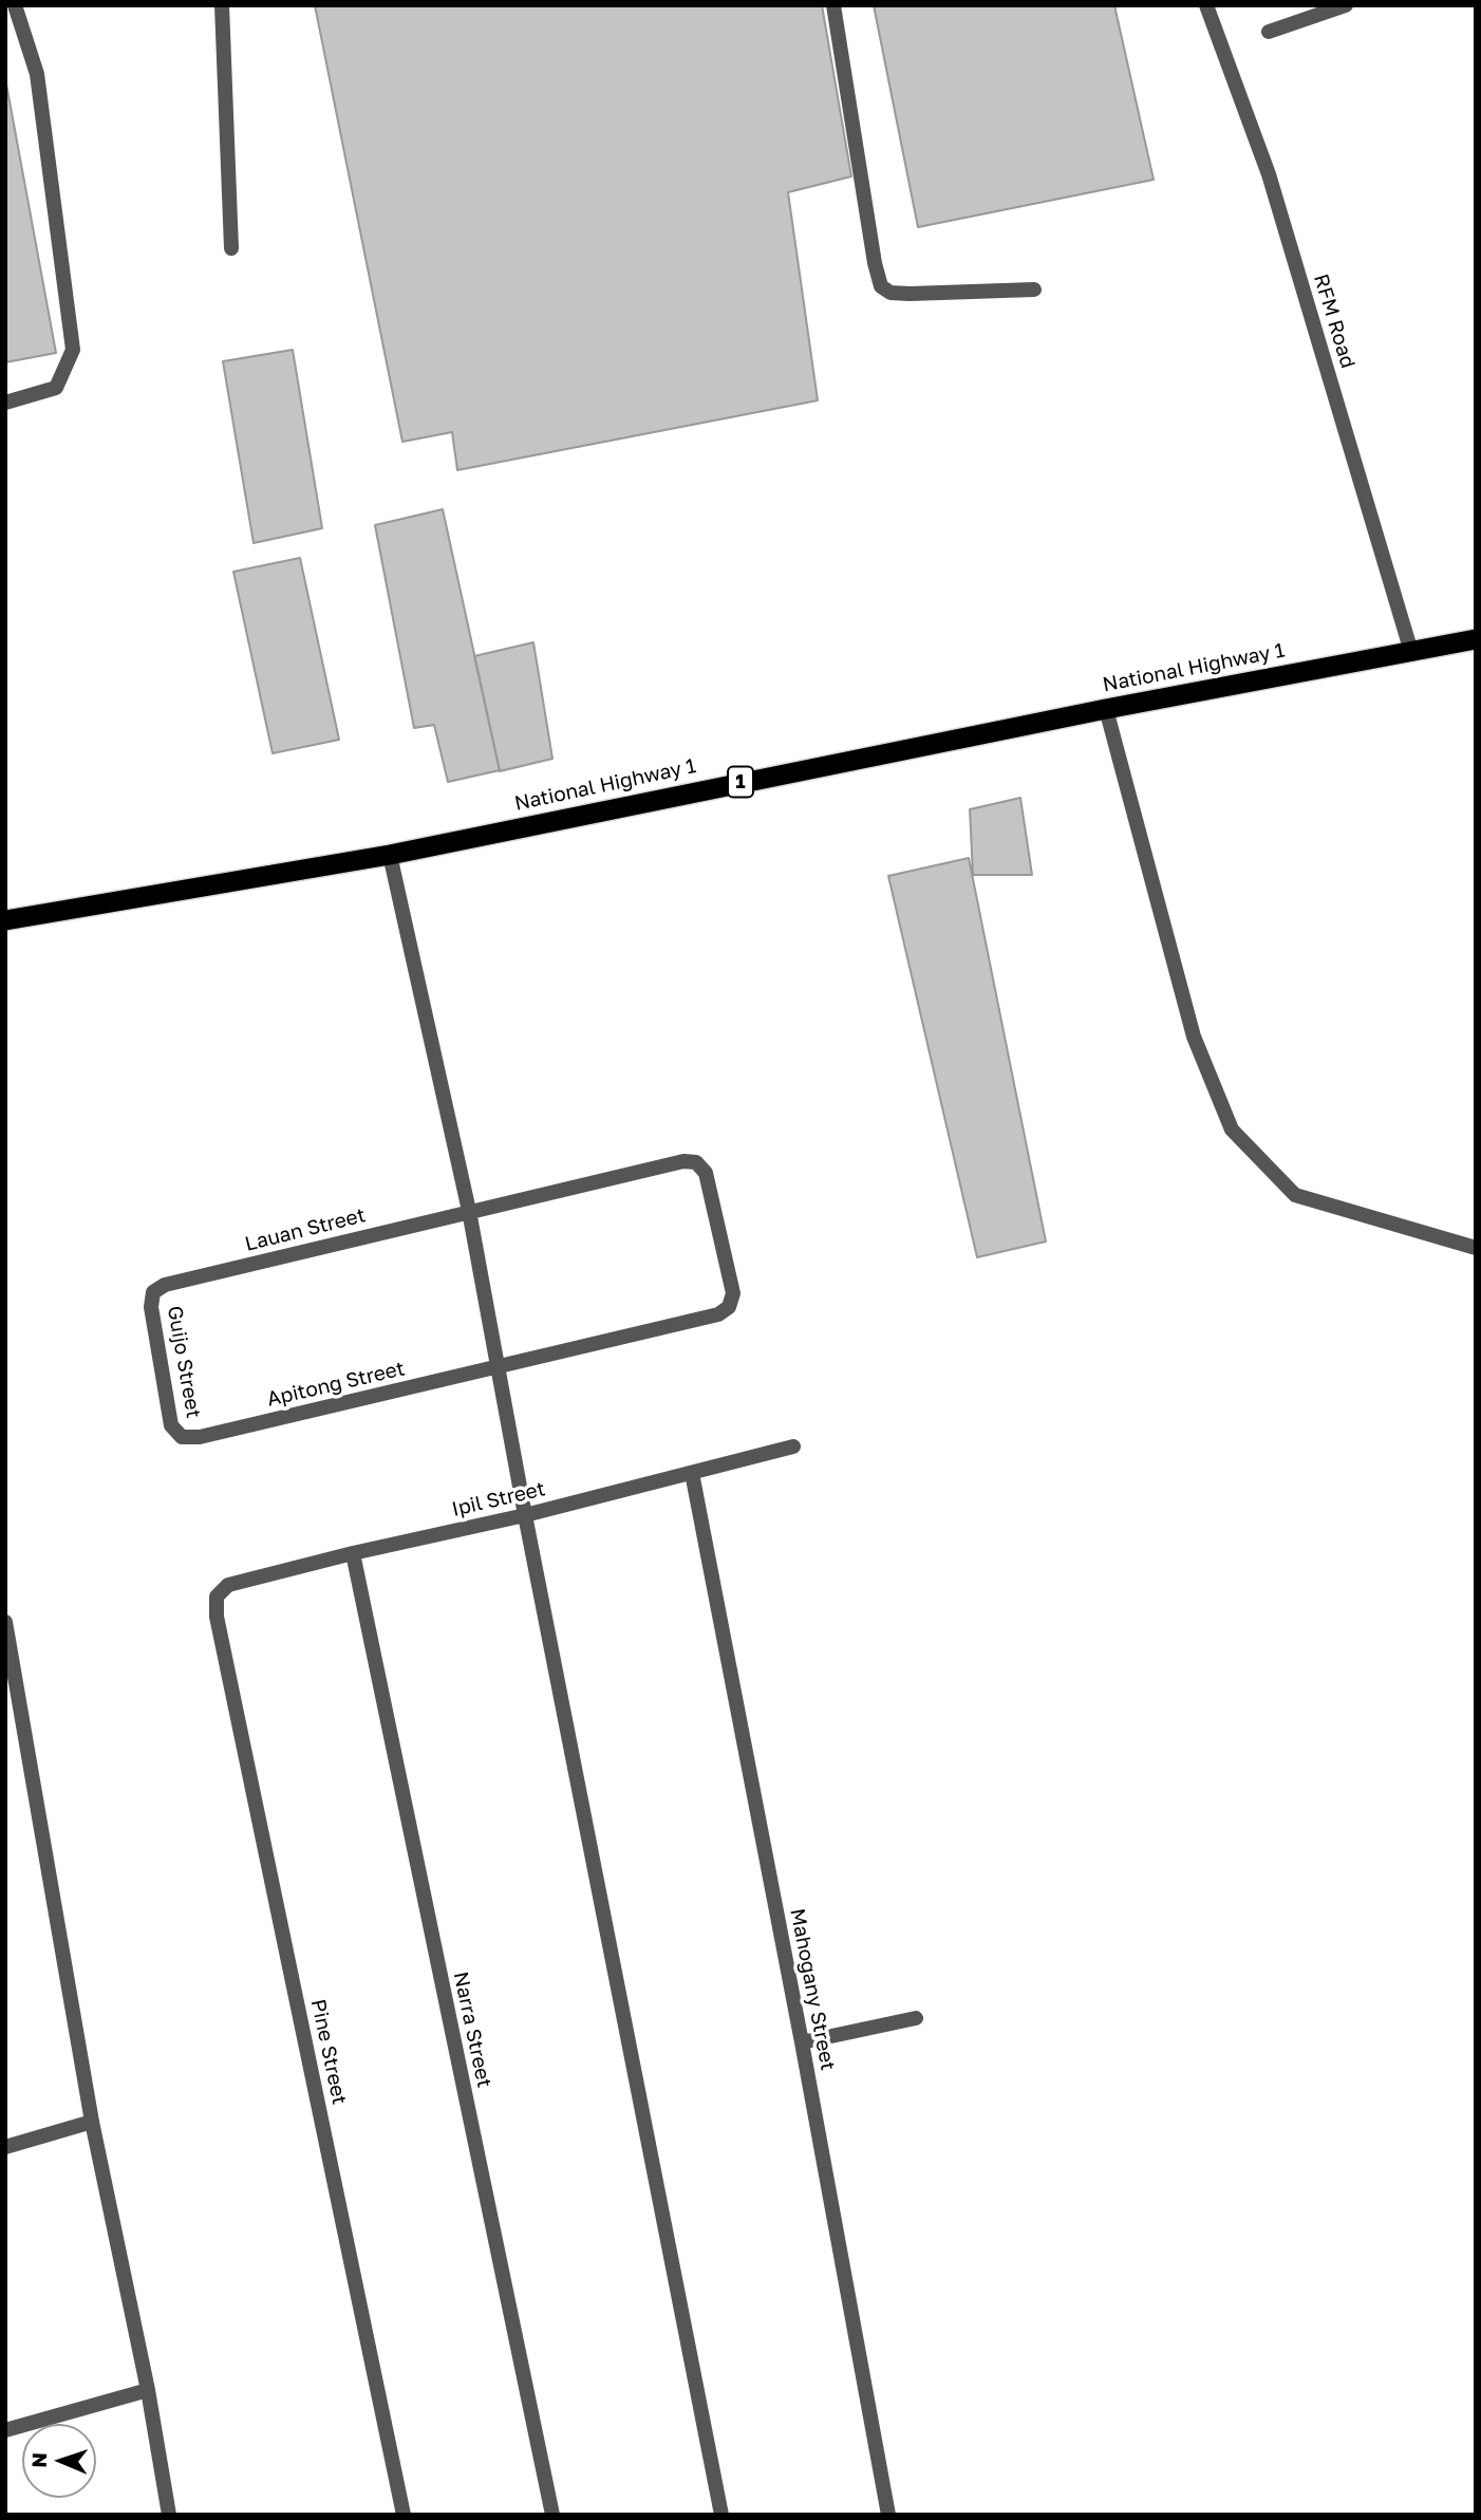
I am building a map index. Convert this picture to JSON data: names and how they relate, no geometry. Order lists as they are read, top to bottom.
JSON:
{
  "streets": {
    "highway": ["National Highway 1", "1"],
    "street": [
      "RFM Road",
      "Lauan Street",
      "Guijo Street",
      "Apitong Street",
      "Ipil Street",
      "Mahogany Street",
      "Narra Street",
      "Pine Street"
    ]
  },
  "crossings": [
    ["RFM Road", "National Highway 1"],
    ["Lauan Street", "Guijo Street"],
    ["Lauan Street", "Apitong Street"],
    ["Guijo Street", "Apitong Street"],
    ["Ipil Street", "Mahogany Street"],
    ["Ipil Street", "Narra Street"],
    ["Ipil Street", "Pine Street"]
  ],
  "north": "left"
}
